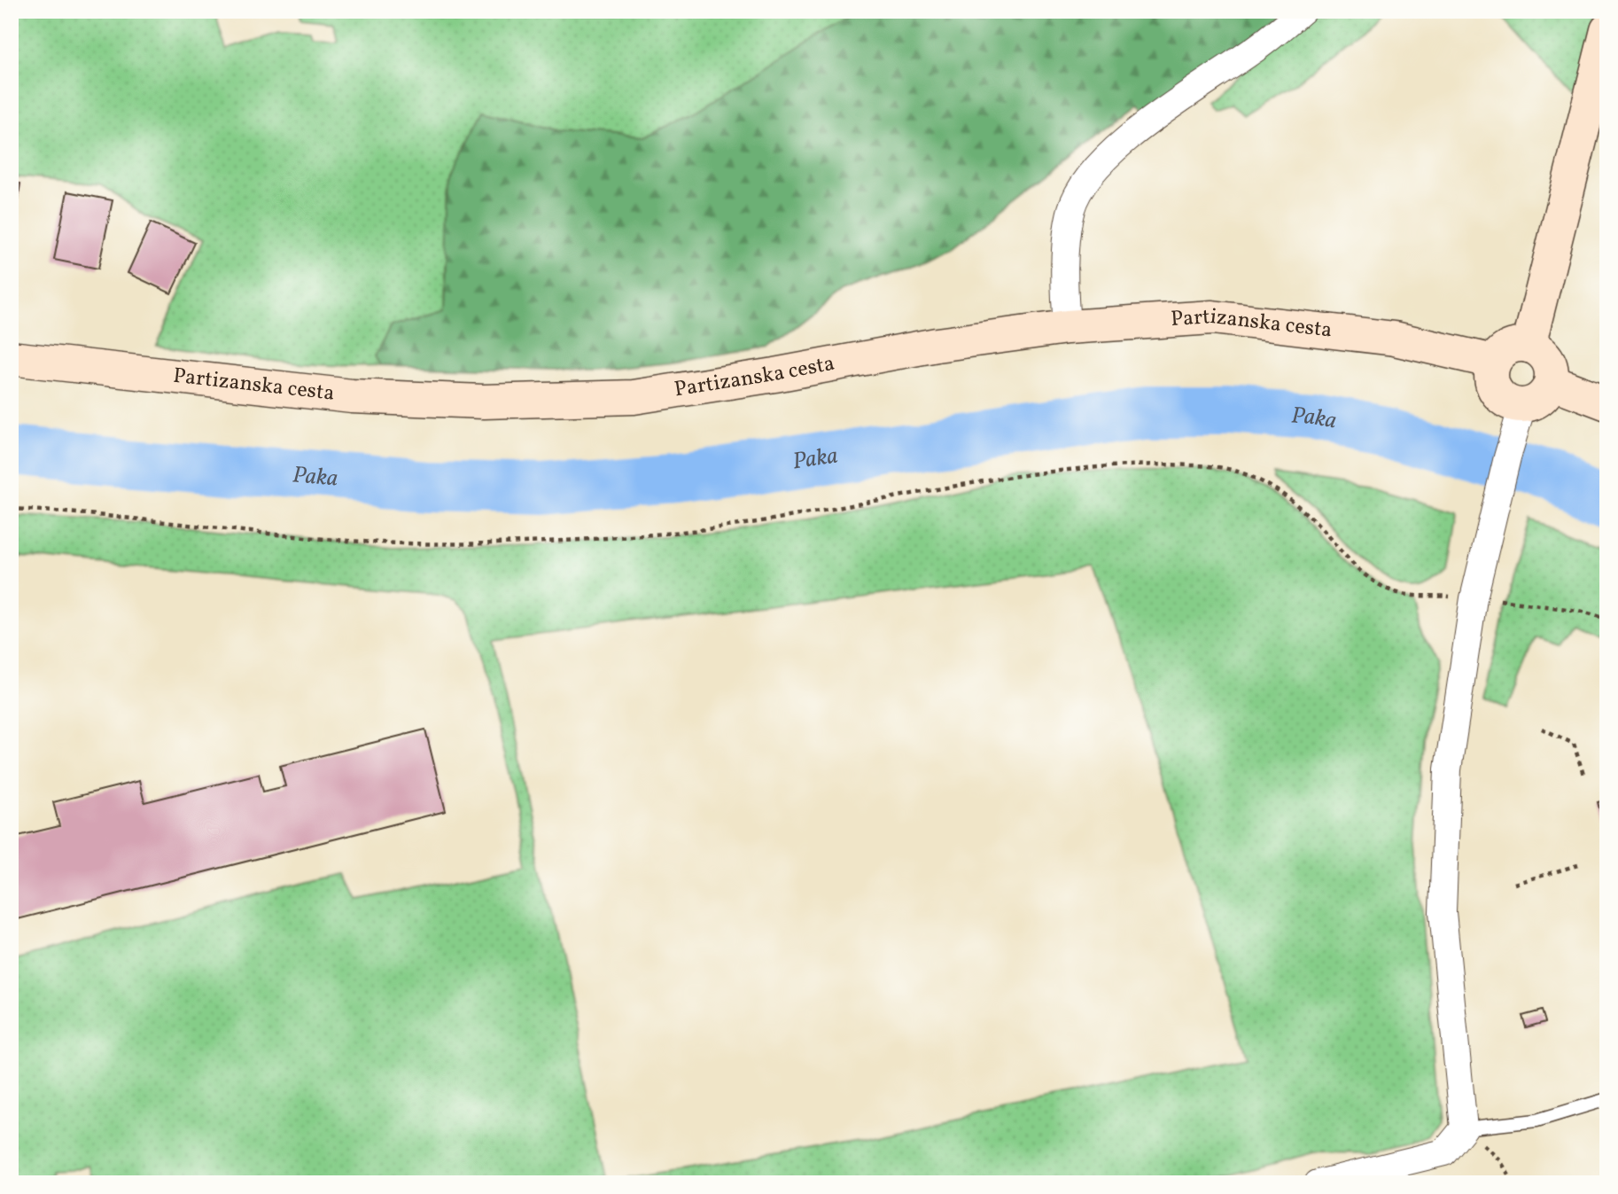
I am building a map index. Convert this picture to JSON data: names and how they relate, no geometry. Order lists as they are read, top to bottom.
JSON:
{
  "streets": {
    "main road": ["Partizanska cesta"]
  },
  "water": ["Paka"]
}
